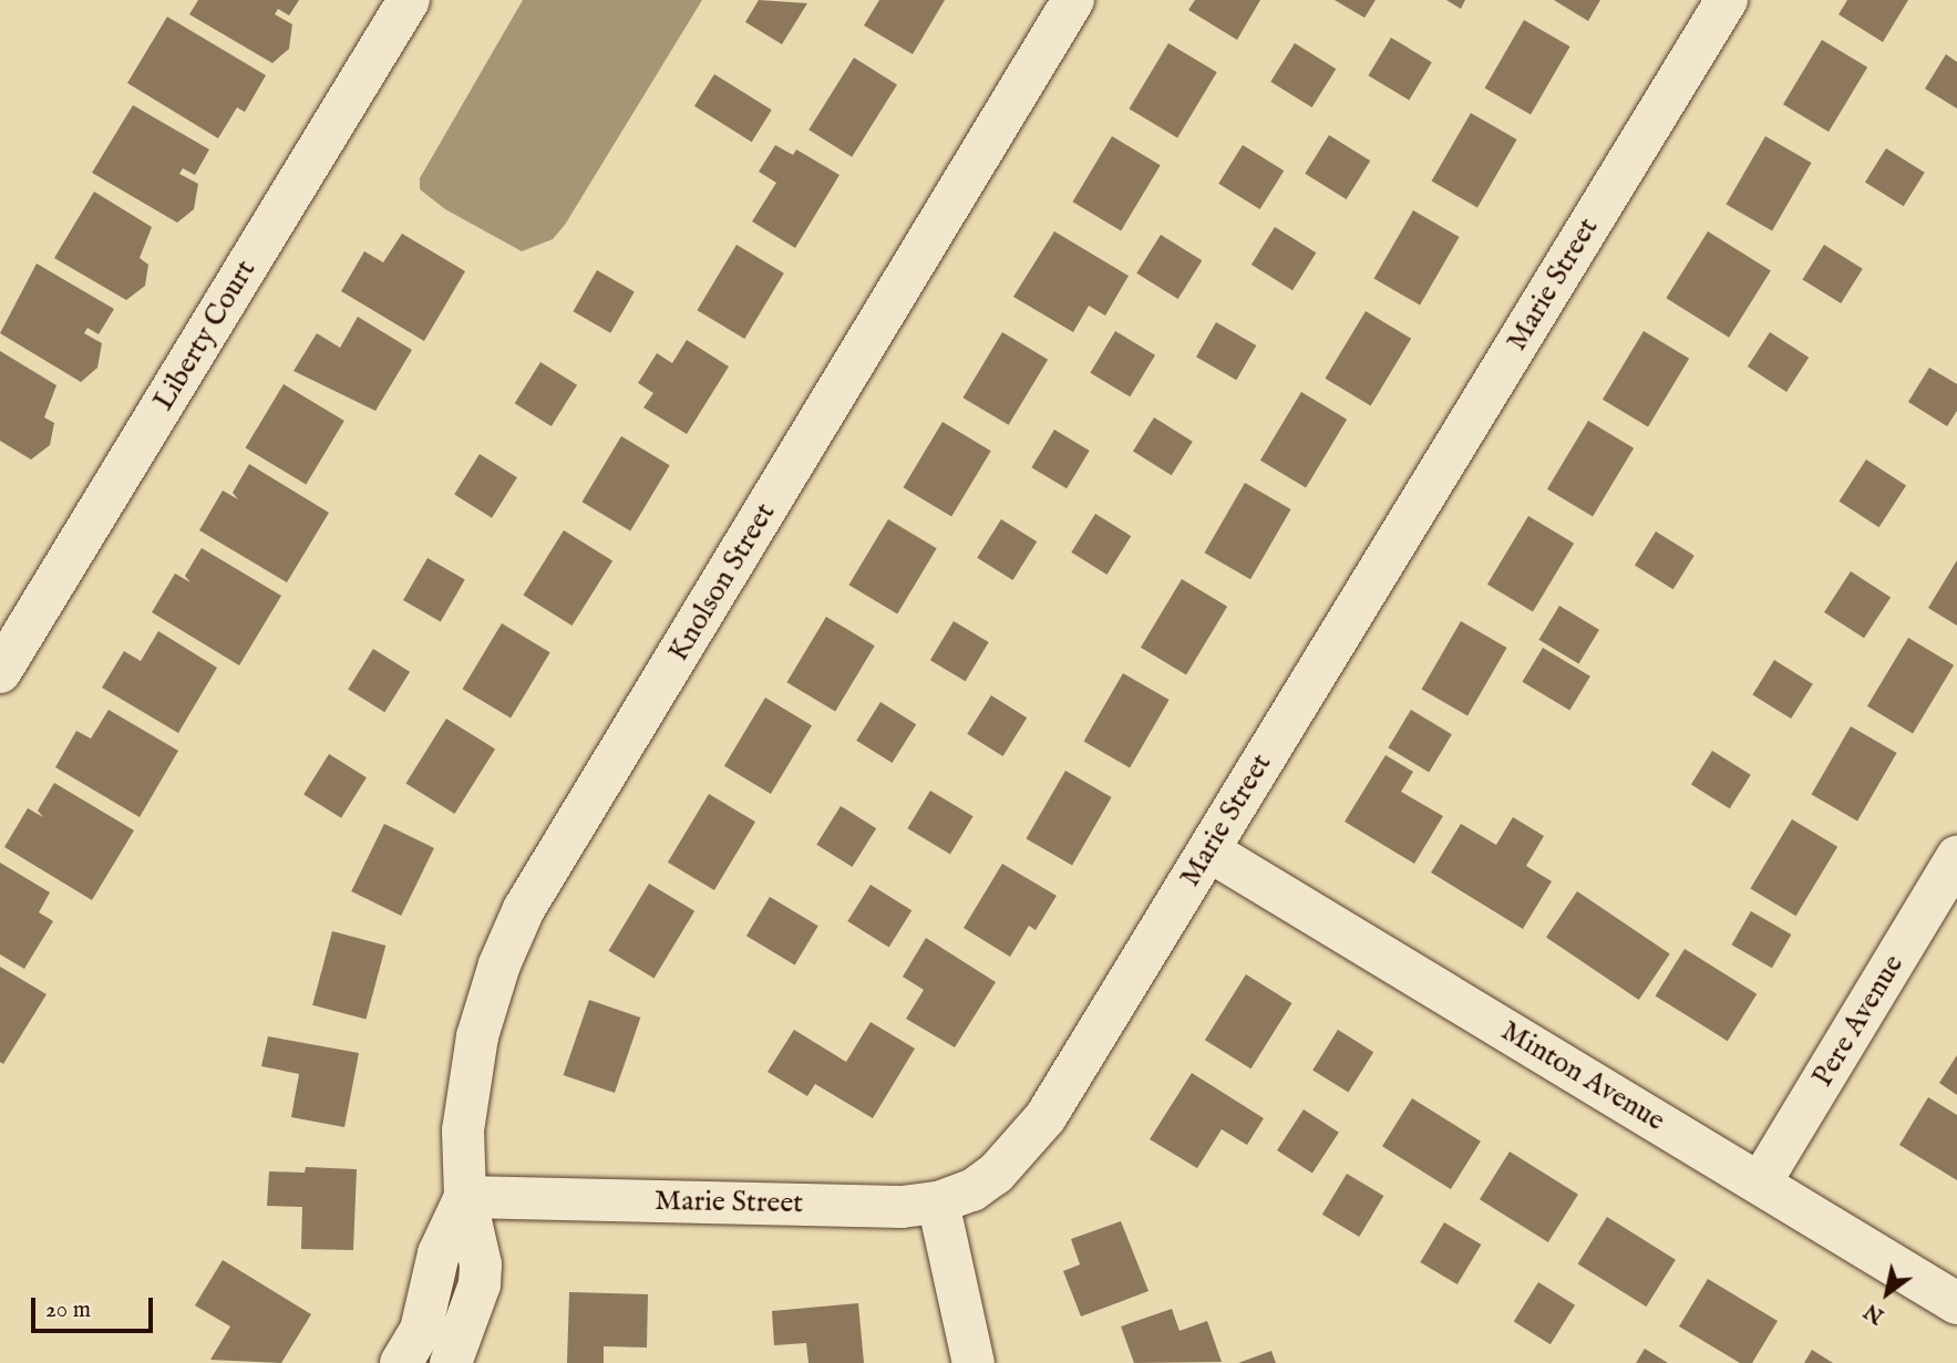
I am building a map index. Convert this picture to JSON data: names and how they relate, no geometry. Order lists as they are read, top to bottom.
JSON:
{
  "streets": {
    "street": [
      "Marie Street",
      "Liberty Court",
      "Knolson Street",
      "Pere Avenue",
      "Minton Avenue"
    ]
  },
  "crossings": [
    ["Marie Street", "Knolson Street"],
    ["Marie Street", "Minton Avenue"],
    ["Pere Avenue", "Minton Avenue"]
  ],
  "scale_bar": "20 m",
  "north": "bottom left"
}
